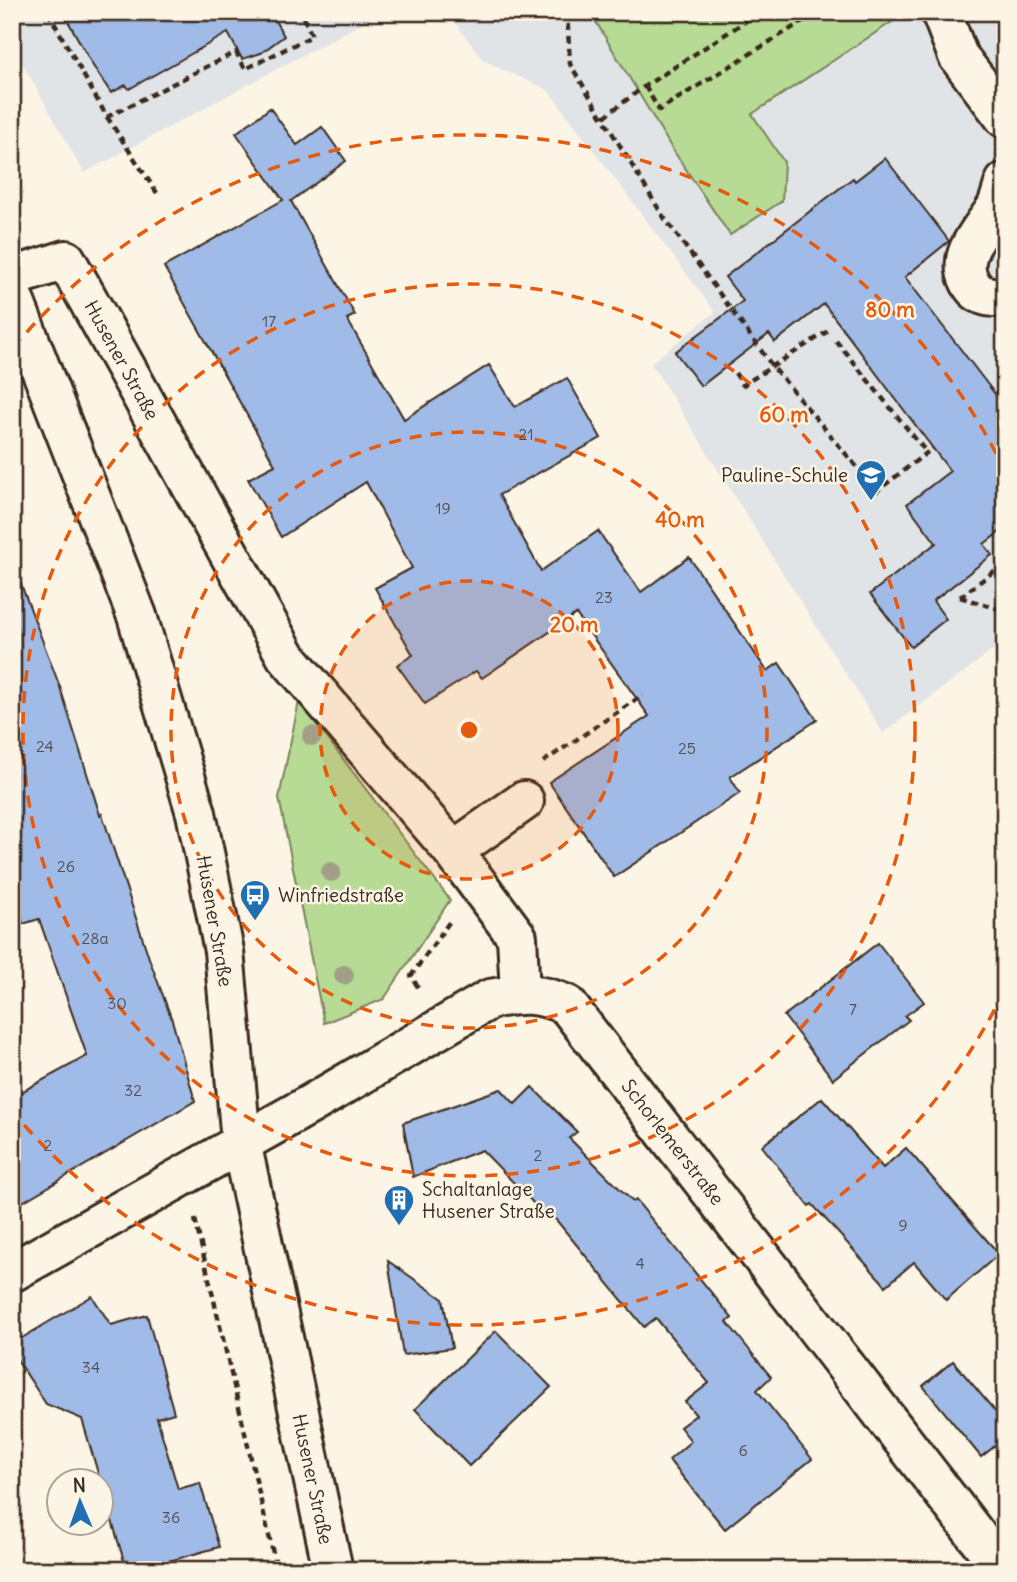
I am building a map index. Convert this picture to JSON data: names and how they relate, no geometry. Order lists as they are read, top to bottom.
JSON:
{
  "streets": {
    "street": ["Husener Straße", "Schorlemerstraße"]
  },
  "crossings": [
    ["Husener Straße", "Schorlemerstraße"]
  ],
  "places": {
    "school or university": ["Pauline-Schule"],
    "bus stop": ["Winfriedstraße"],
    "building": ["Schaltanlage Husener Straße"]
  },
  "house_numbers": [
    "17",
    "21",
    "19",
    "23",
    "24",
    "25",
    "26",
    "28a",
    "30",
    "7",
    "32",
    "2",
    "2",
    "9",
    "4",
    "34",
    "6",
    "36"
  ],
  "north": "top",
  "rings": [
    "80 m",
    "60 m",
    "40 m",
    "20 m"
  ]
}
